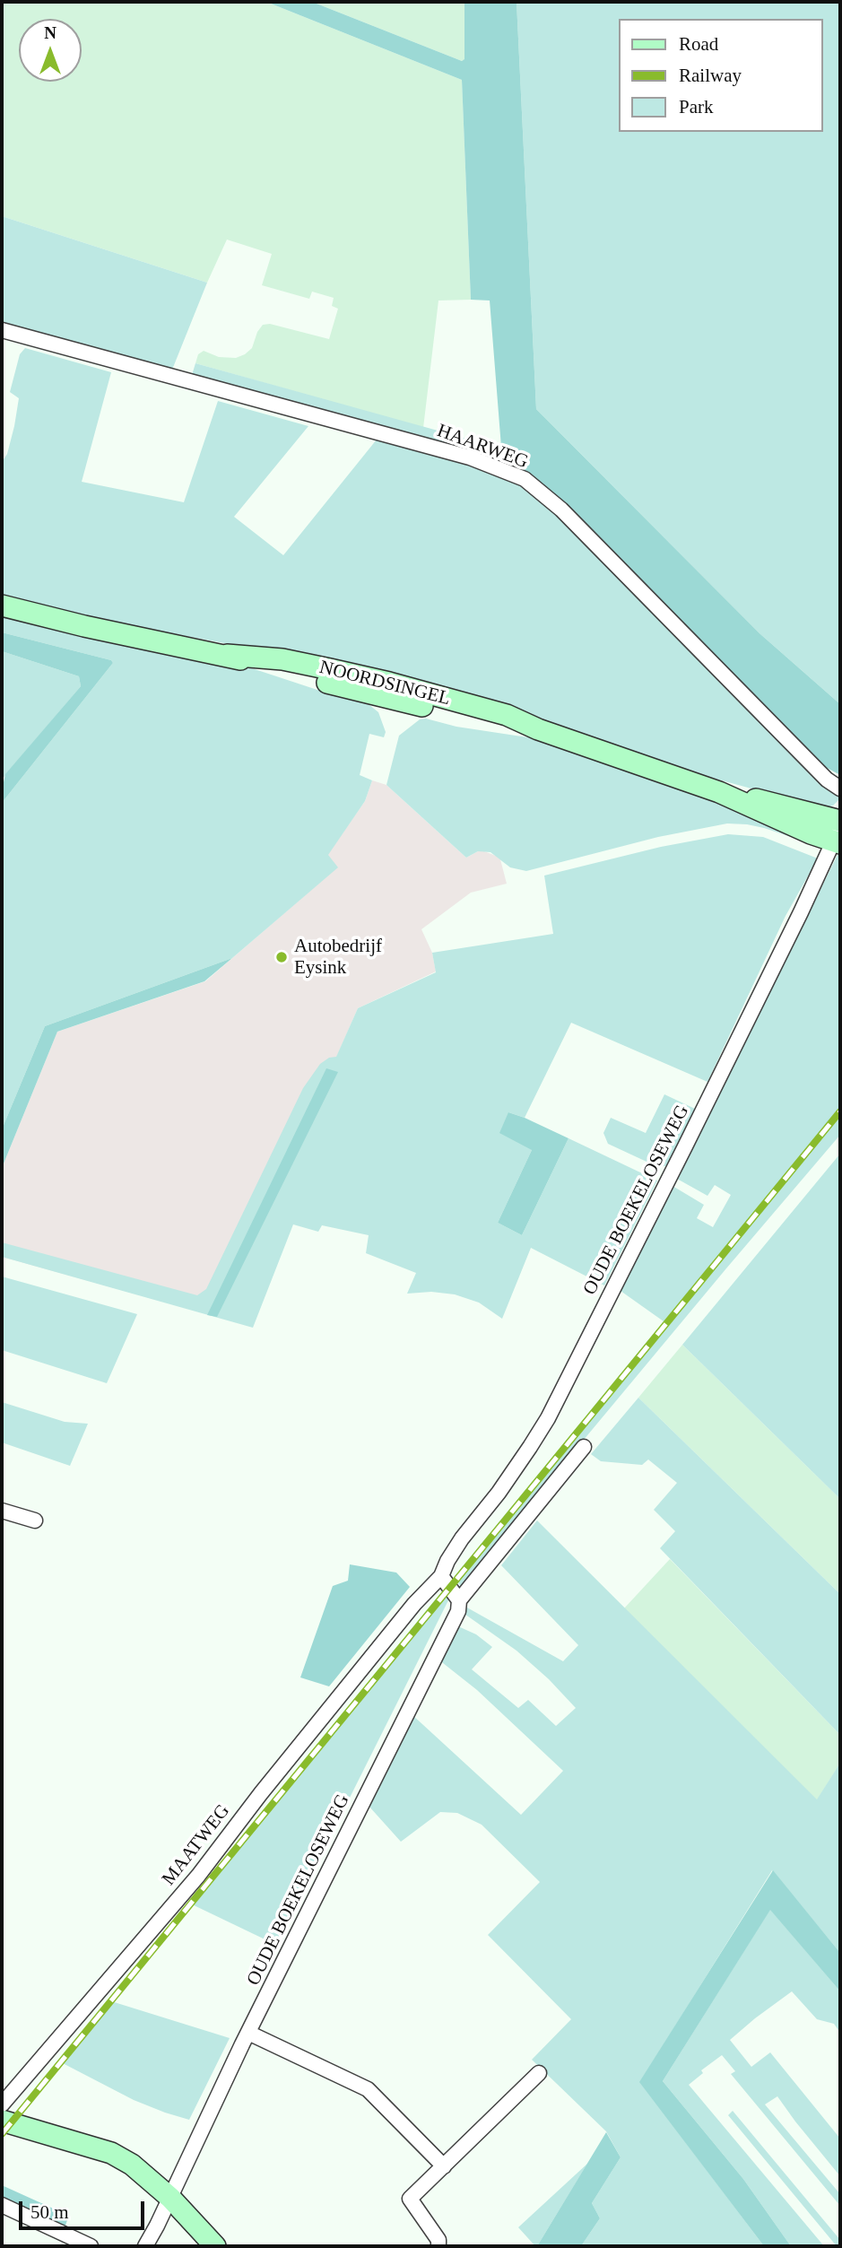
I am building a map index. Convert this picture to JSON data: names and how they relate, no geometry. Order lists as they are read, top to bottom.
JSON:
{
  "streets": {
    "main road": ["NOORDSINGEL"],
    "street": ["HAARWEG", "OUDE BOEKELOSEWEG", "MAATWEG"]
  },
  "crossings": [
    ["NOORDSINGEL", "OUDE BOEKELOSEWEG"],
    ["OUDE BOEKELOSEWEG", "MAATWEG"]
  ],
  "places": ["Autobedrijf Eysink"],
  "legend": ["Road", "Railway", "Park"],
  "scale_bar": "50 m",
  "north": "top"
}
